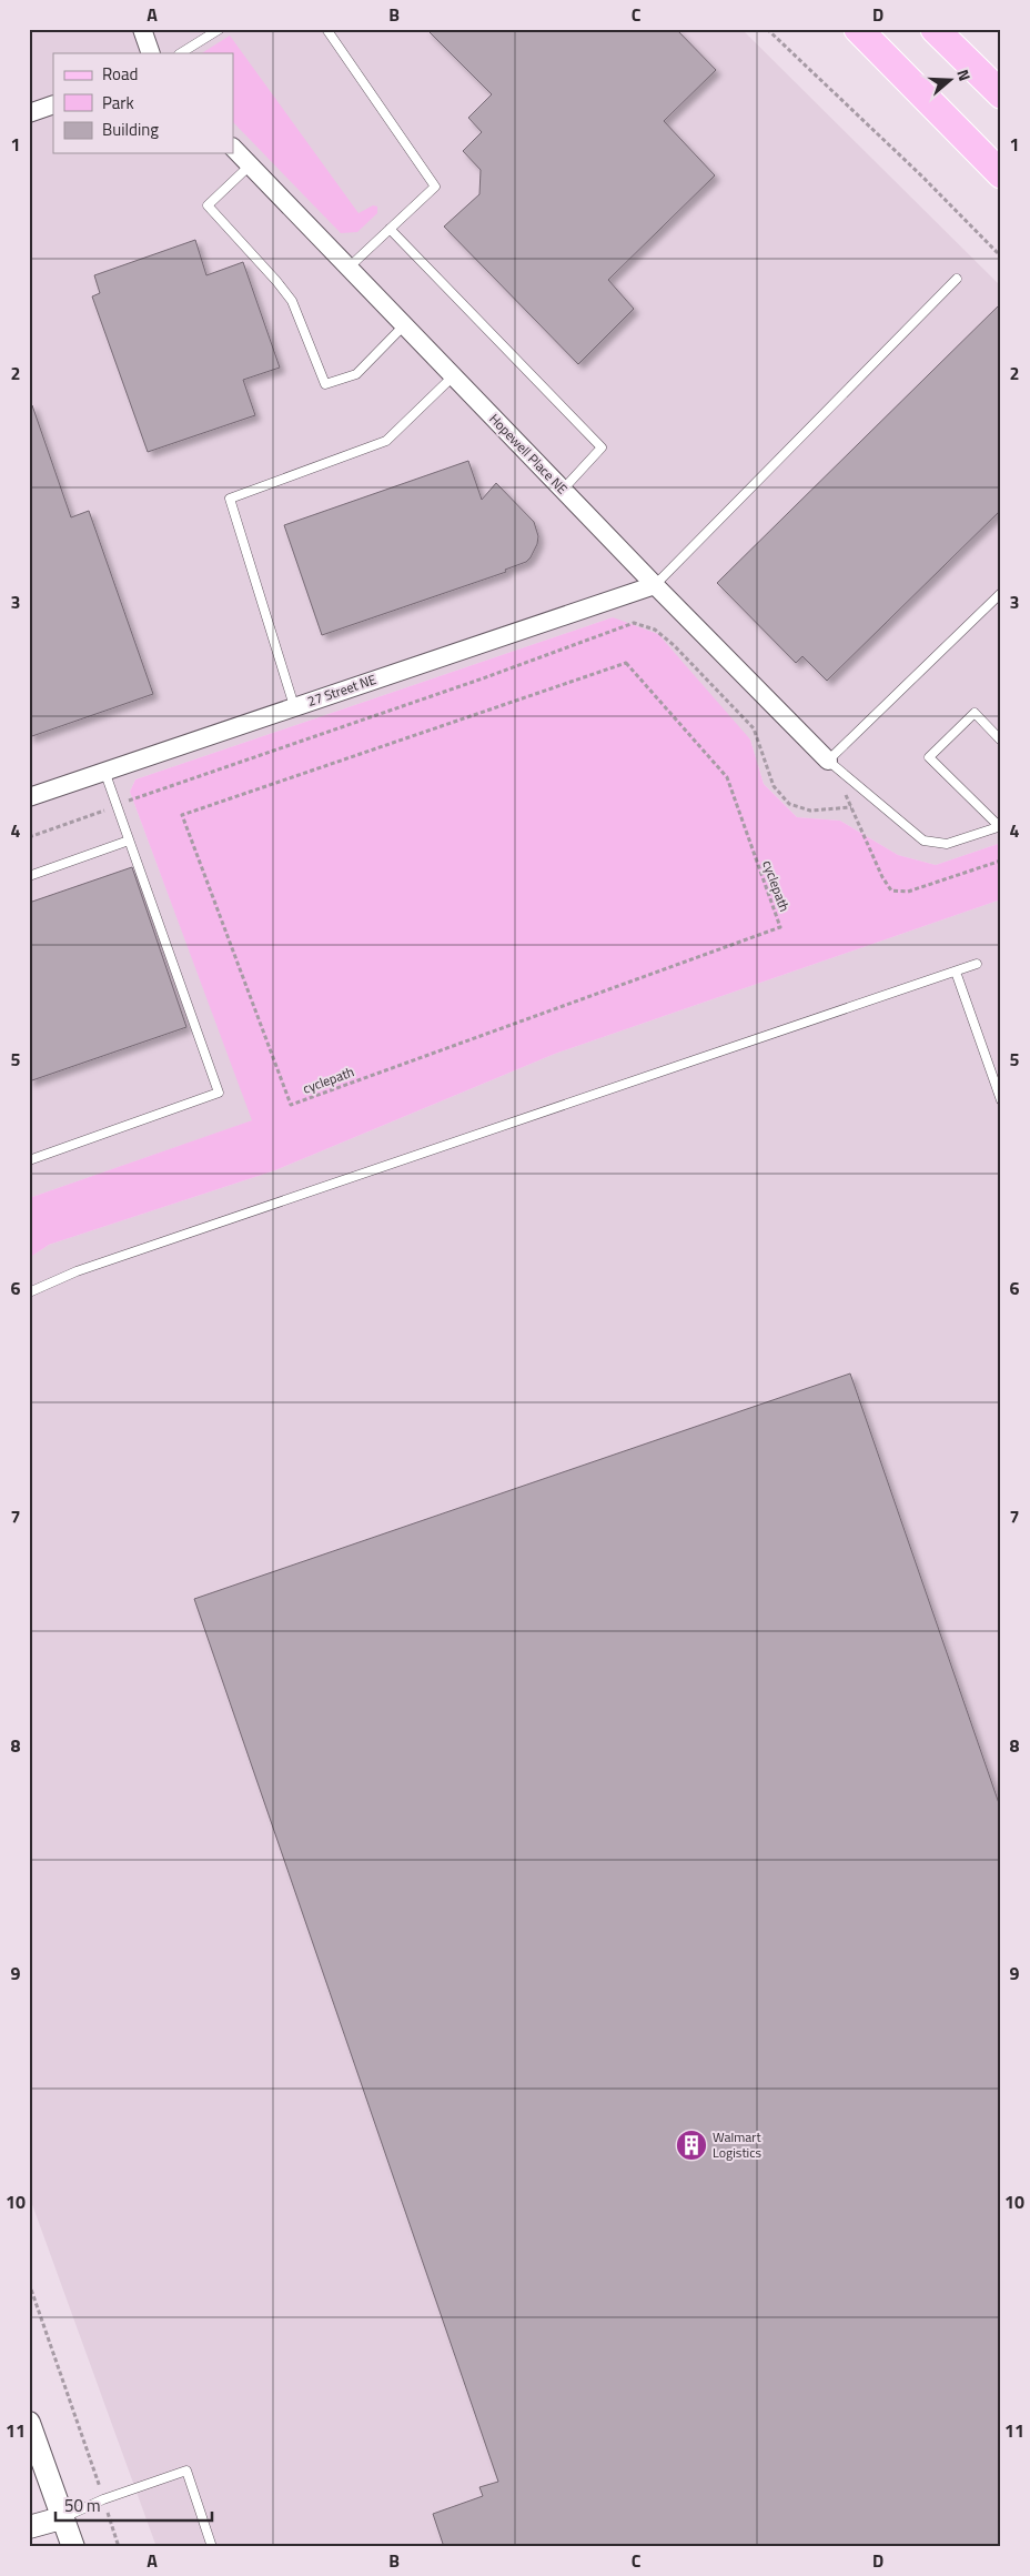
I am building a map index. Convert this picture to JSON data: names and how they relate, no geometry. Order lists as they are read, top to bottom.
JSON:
{
  "streets": {
    "street": ["Hopewell Place NE", "27 Street NE"],
    "path": ["cyclepath"]
  },
  "crossings": [
    ["Hopewell Place NE", "27 Street NE"]
  ],
  "places": {
    "building": ["Walmart Logistics"]
  },
  "legend": ["Road", "Park", "Building"],
  "scale_bar": "50 m",
  "north": "right",
  "grid": {
    "columns": [
      "A",
      "B",
      "C",
      "D"
    ],
    "rows": [
      "1",
      "2",
      "3",
      "4",
      "5",
      "6",
      "7",
      "8",
      "9",
      "10",
      "11"
    ]
  }
}
